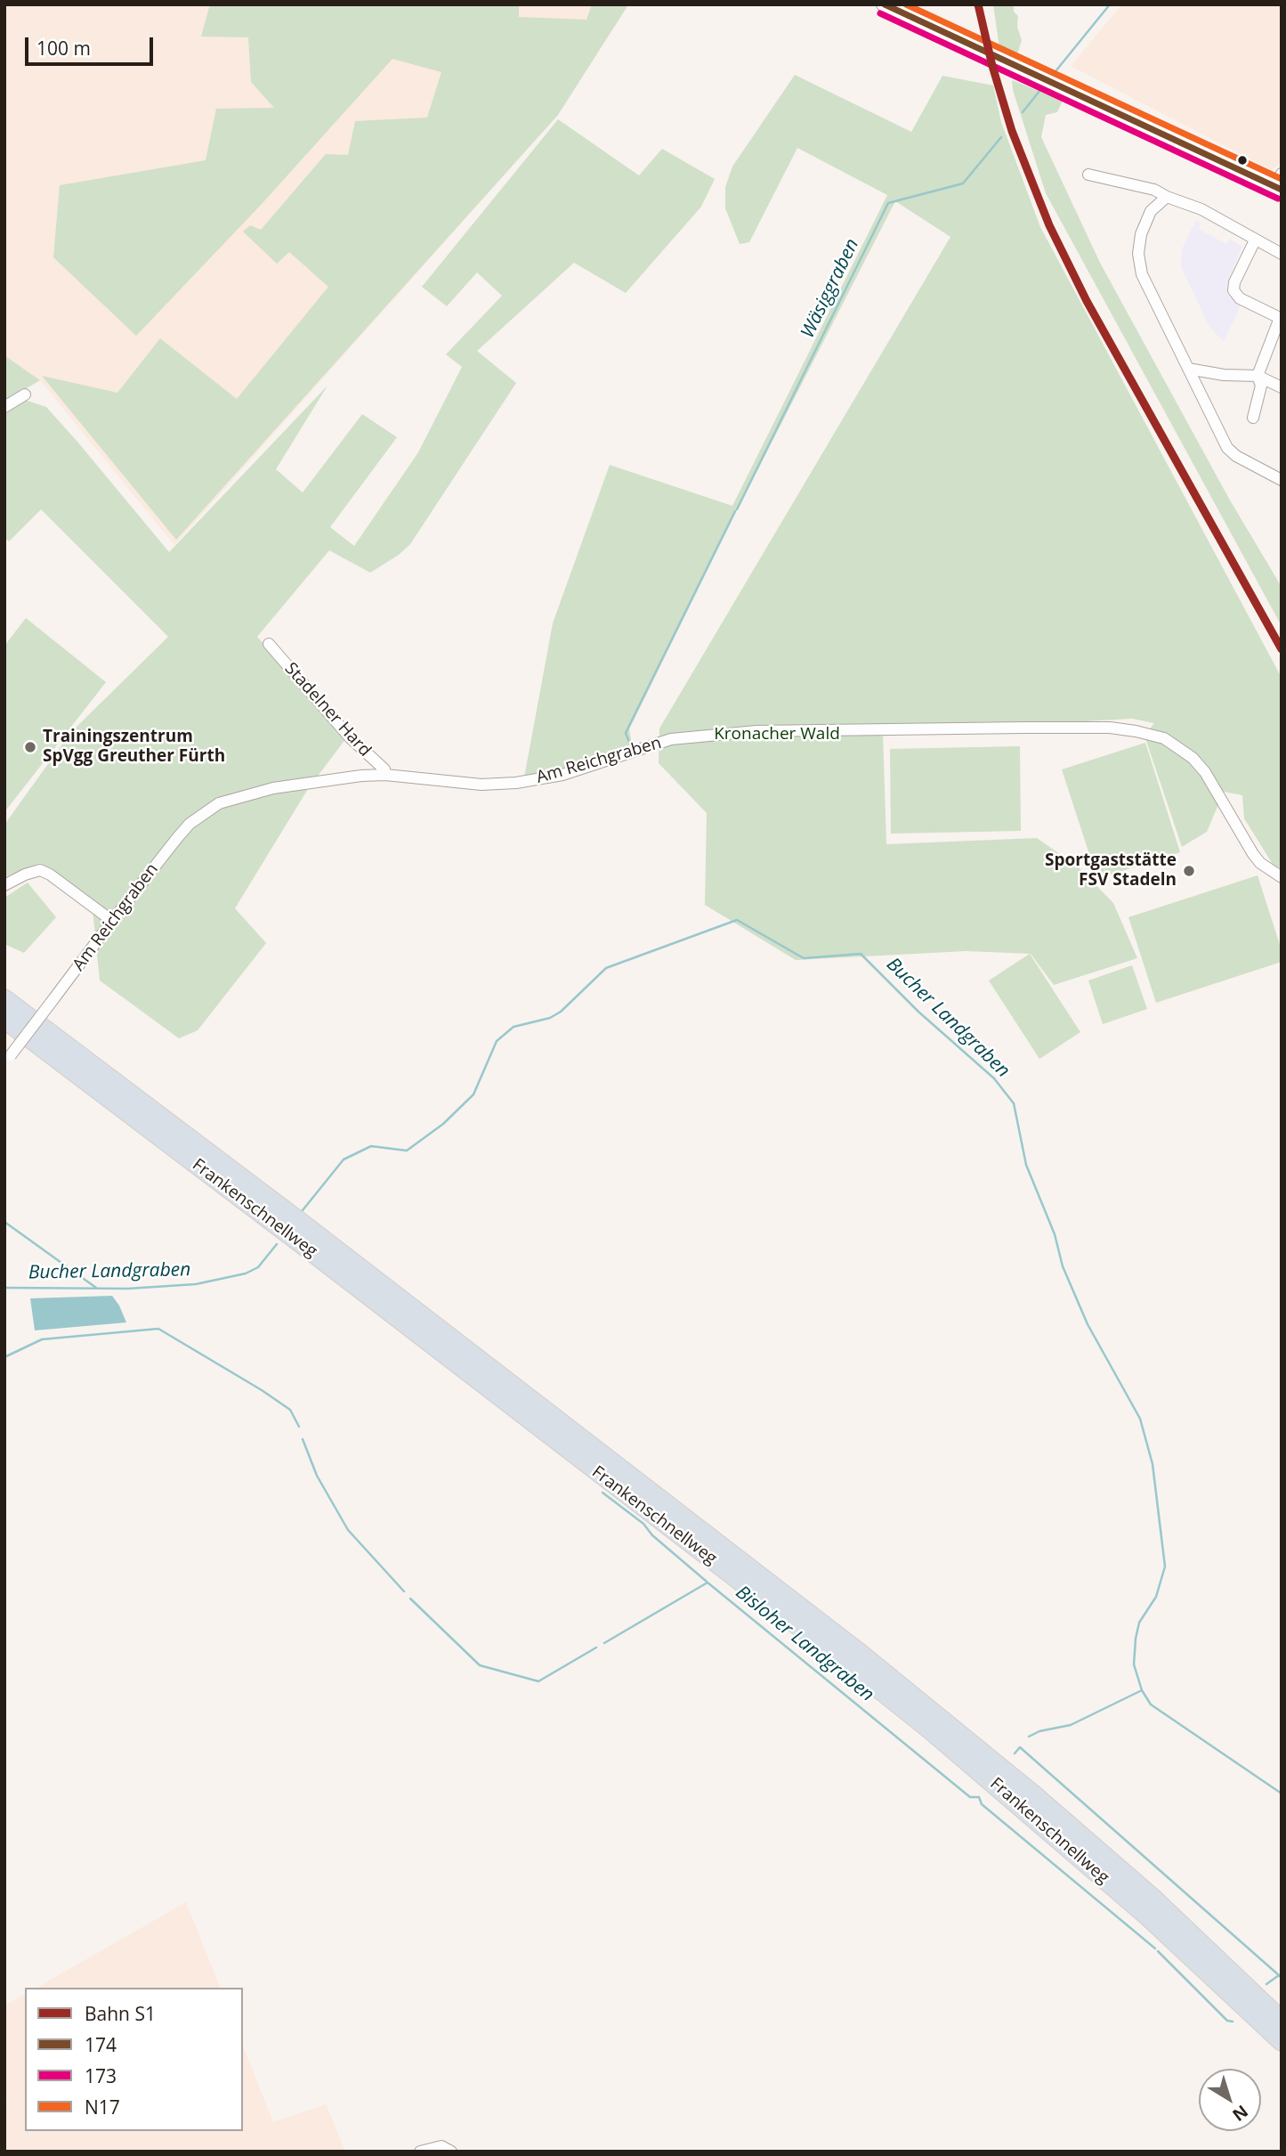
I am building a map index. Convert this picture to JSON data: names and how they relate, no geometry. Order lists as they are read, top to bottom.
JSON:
{
  "streets": {
    "highway": ["Frankenschnellweg"],
    "street": ["Stadelner Hard", "Am Reichgraben"]
  },
  "crossings": [
    ["Stadelner Hard", "Am Reichgraben"]
  ],
  "water": ["Wäsiggraben", "Bucher Landgraben", "Bisloher Landgraben"],
  "parks": ["Kronacher Wald"],
  "places": ["Trainingszentrum SpVgg Greuther Fürth", "Sportgaststätte FSV Stadeln"],
  "lines": [
    "rail line S1",
    "transit line 174",
    "transit line N17",
    "transit line 173"
  ],
  "legend": [
    "Bahn S1",
    "174",
    "173",
    "N17"
  ],
  "scale_bar": "100 m",
  "north": "bottom right"
}
